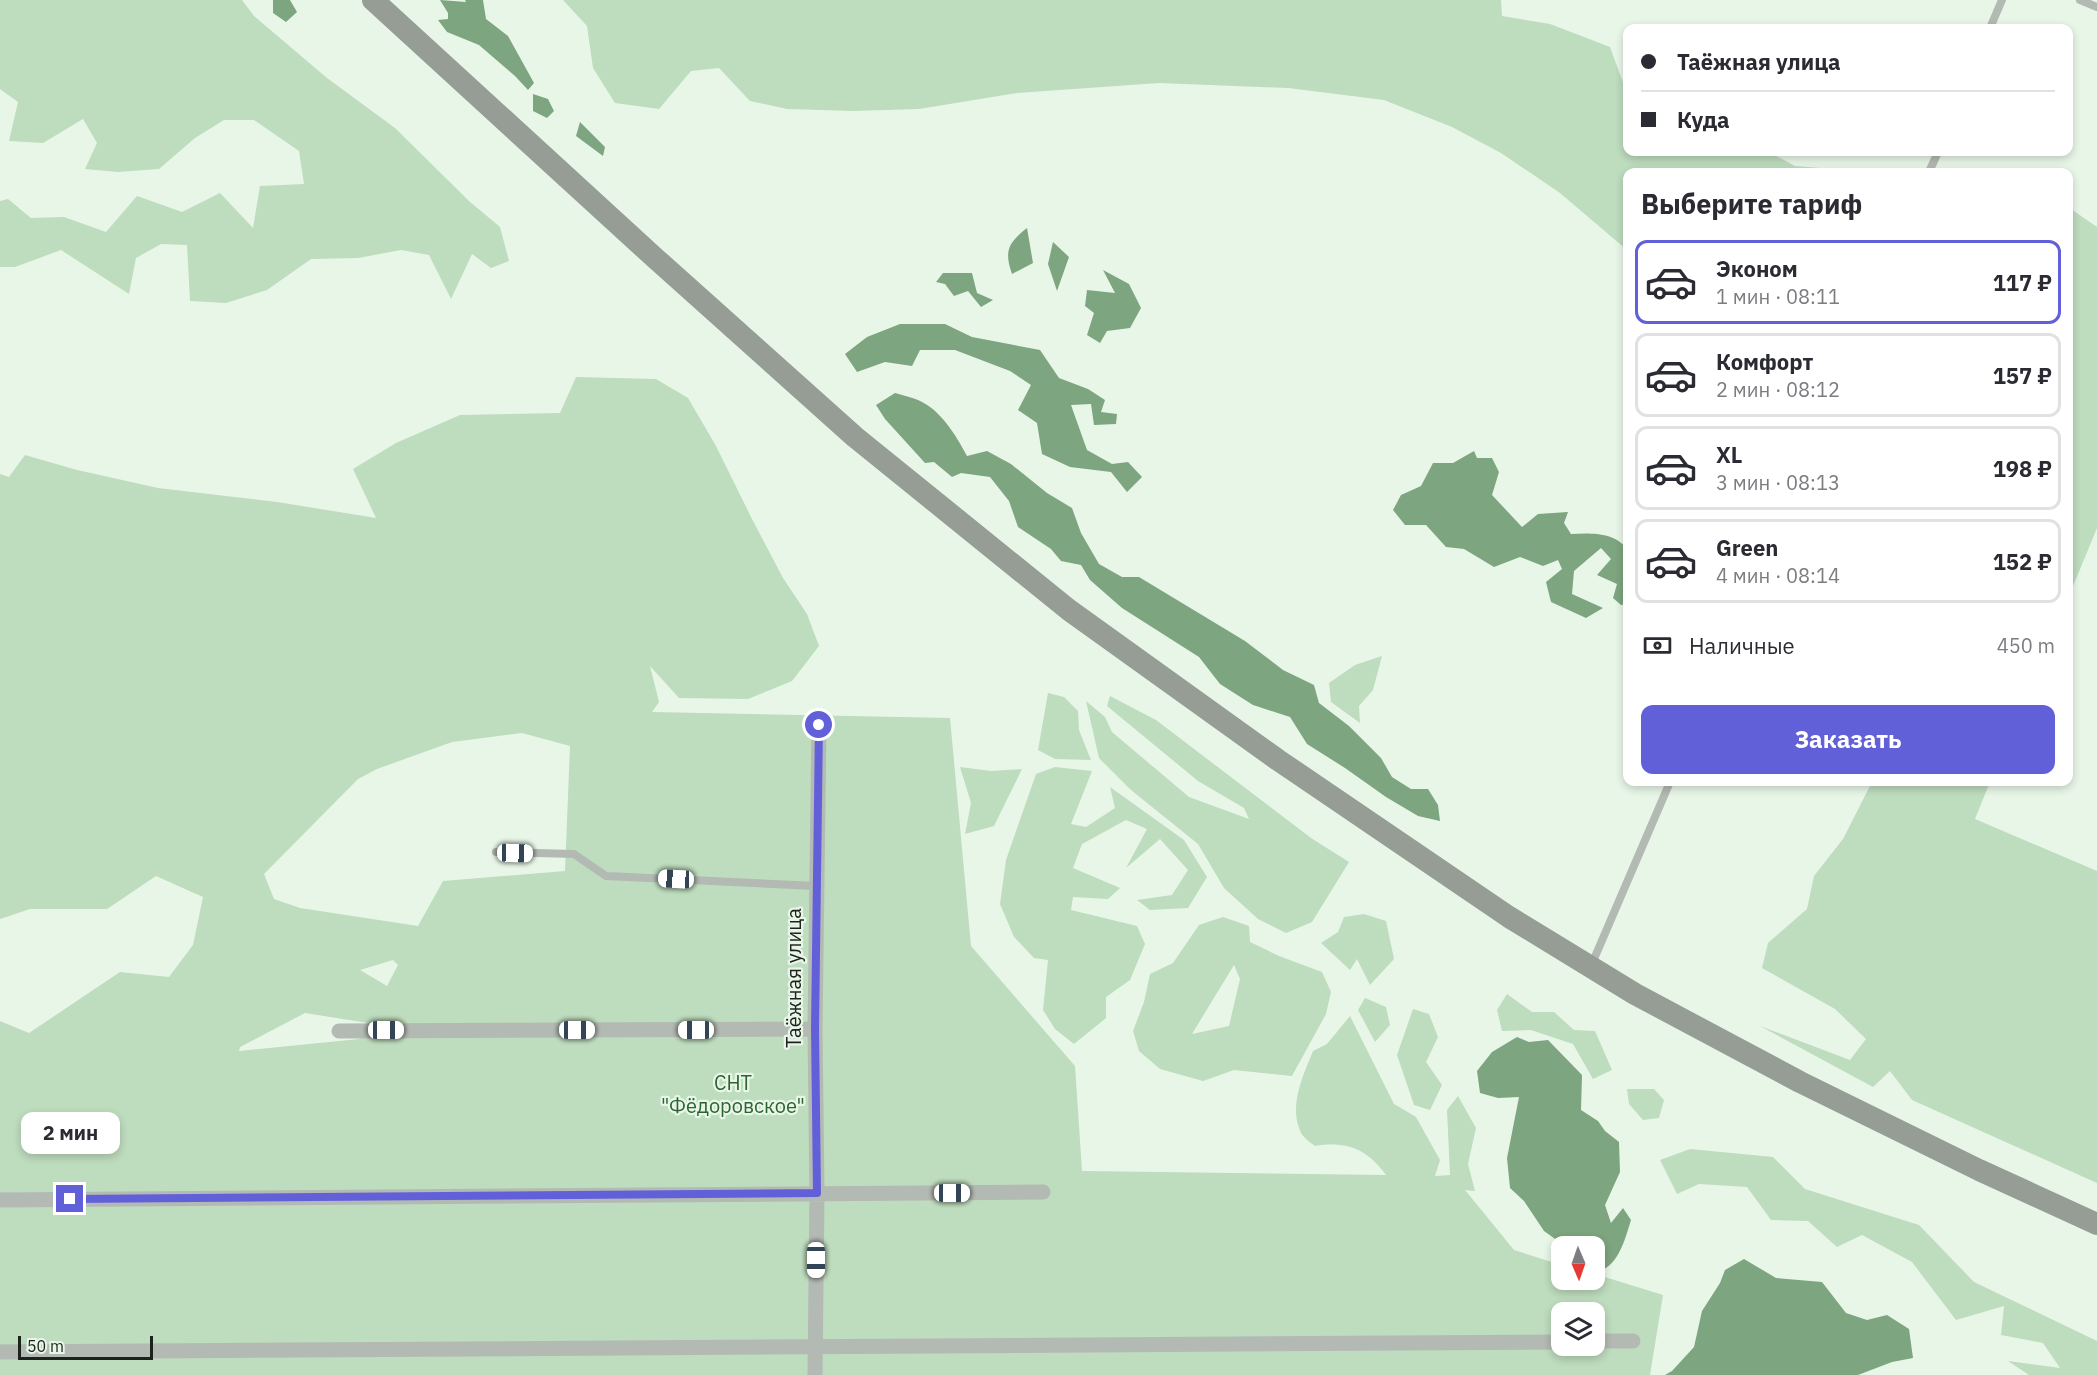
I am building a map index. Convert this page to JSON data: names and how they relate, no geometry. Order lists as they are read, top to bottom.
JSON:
{
  "streets": {
    "street": ["Таёжная улица"]
  },
  "parks": ["СНТ \"Фёдоровское\""],
  "scale_bar": "50 m",
  "north": "bottom",
  "page": {
    "banner": ["Таёжная улица", "Куда"],
    "heading": "Выберите тариф",
    "list": [
      {
        "name": "Эконом",
        "note": "1 мин · 08:11",
        "value": "117 ₽"
      },
      {
        "name": "Комфорт",
        "note": "2 мин · 08:12",
        "value": "157 ₽"
      },
      {
        "name": "XL",
        "note": "3 мин · 08:13",
        "value": "198 ₽"
      },
      {
        "name": "Green",
        "note": "4 мин · 08:14",
        "value": "152 ₽"
      }
    ],
    "pay": ["Наличные", "450 m"],
    "buttons": "Заказать",
    "bubble": "2 мин",
    "scale": "50 m"
  }
}
